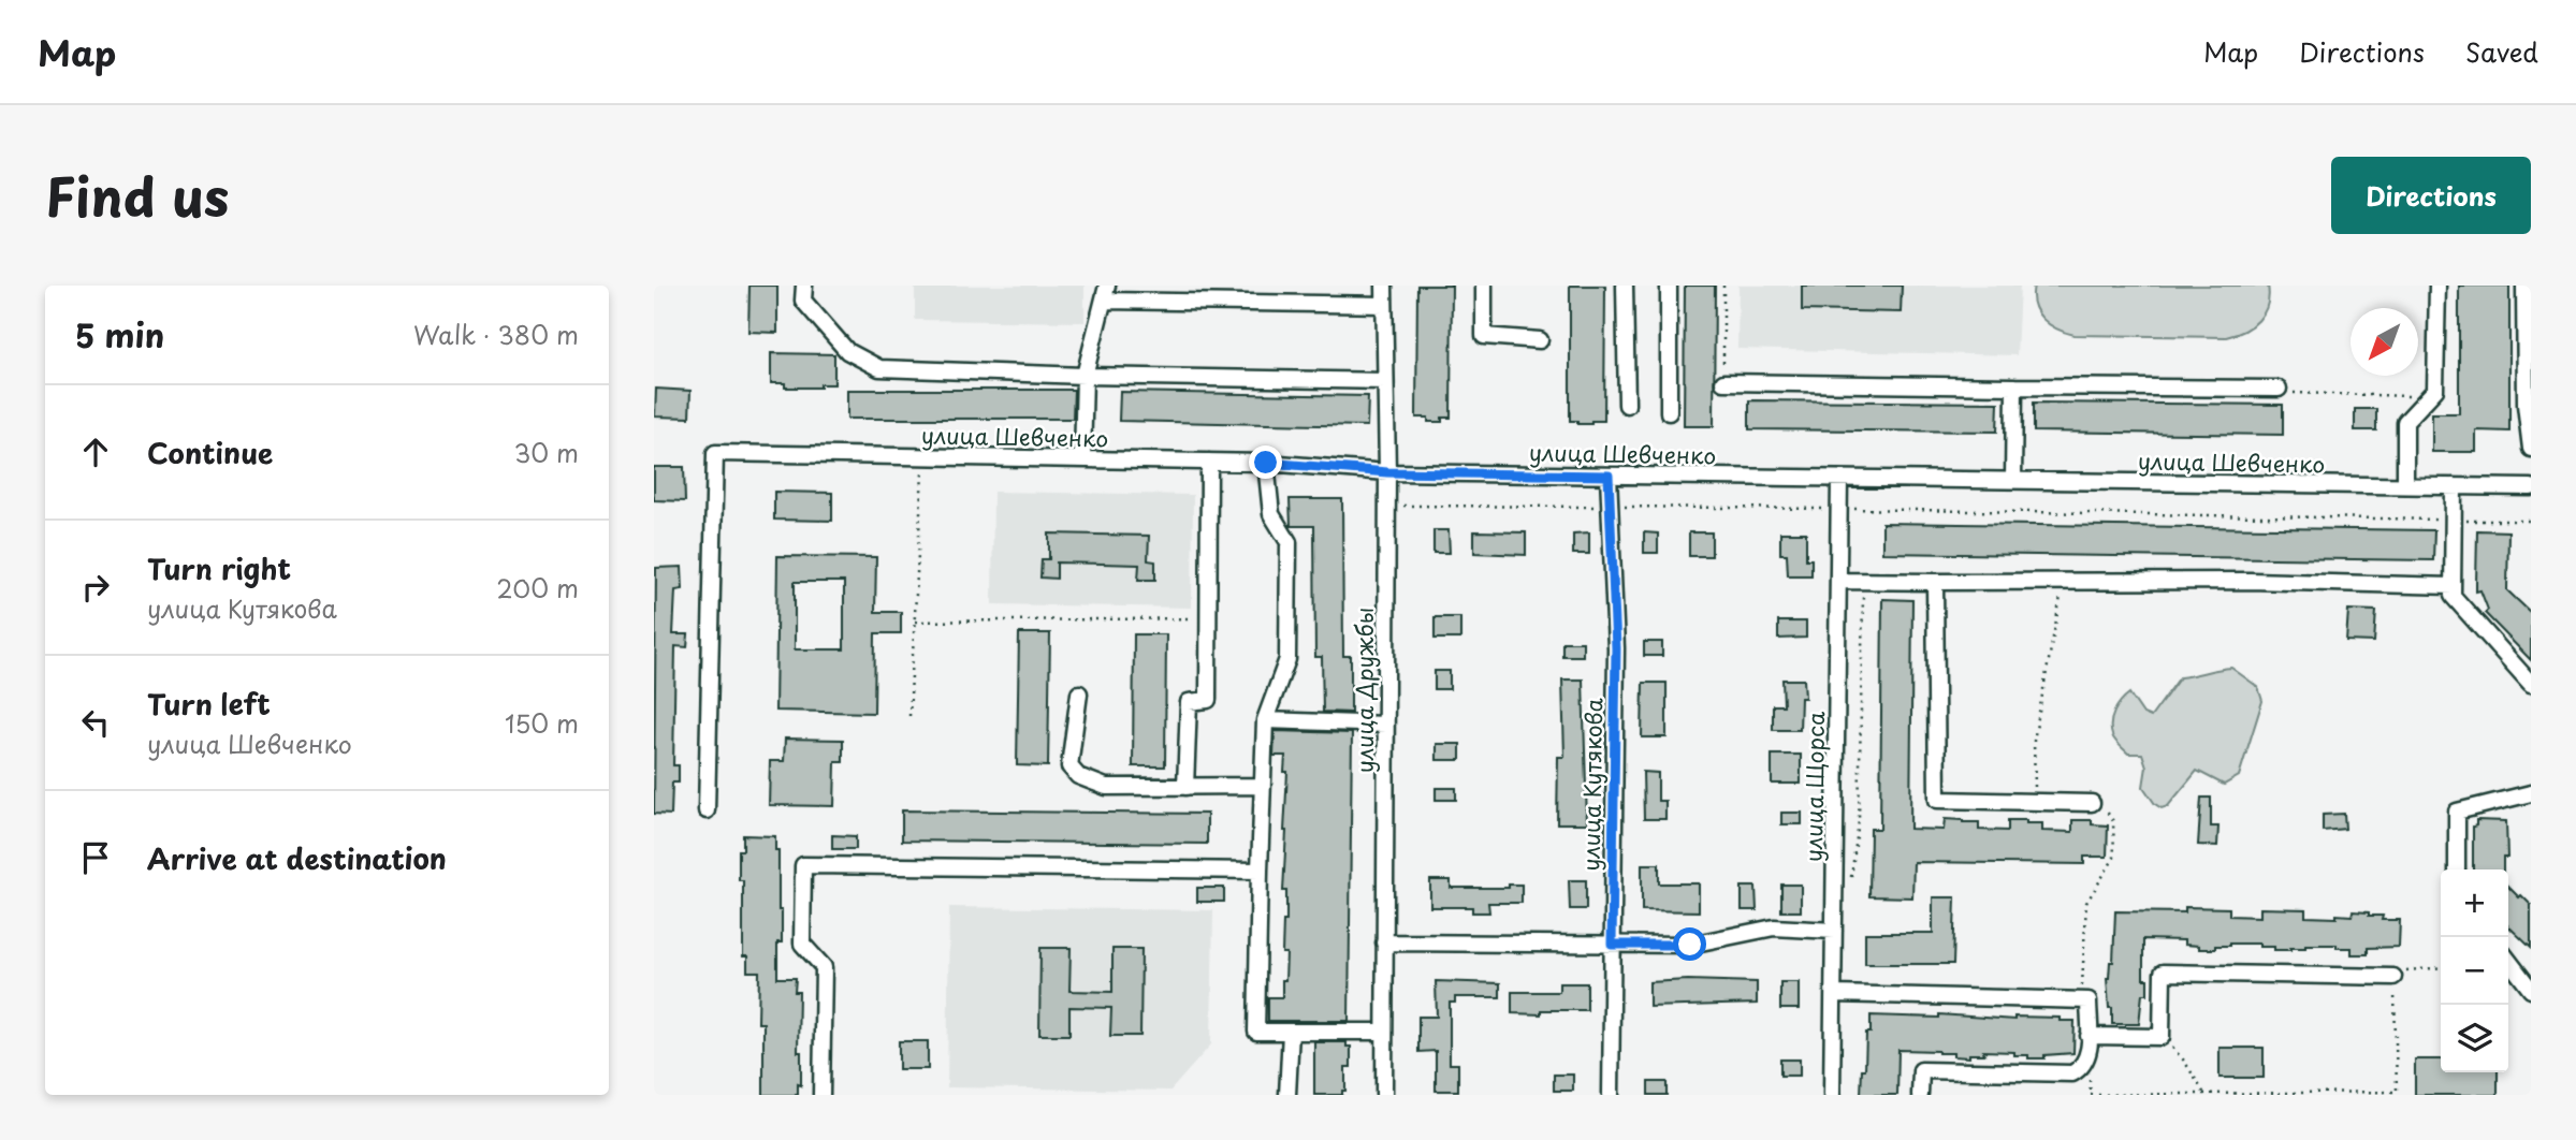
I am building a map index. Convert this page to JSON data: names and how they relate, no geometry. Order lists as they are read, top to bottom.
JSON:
{
  "streets": {
    "street": [
      "улица Шевченко",
      "улица Дружбы",
      "улица Кутякова",
      "улица Щорса"
    ]
  },
  "crossings": [
    ["улица Шевченко", "улица Дружбы"],
    ["улица Шевченко", "улица Кутякова"],
    ["улица Шевченко", "улица Щорса"]
  ],
  "north": "bottom left",
  "page": {
    "header": "Map",
    "nav": ["Map", "Directions", "Saved"],
    "title": "Find us",
    "buttons": "Directions",
    "heading": ["5 min", "Walk · 380 m"],
    "list": [
      ["Continue", "30 m"],
      ["Turn right", "улица Кутякова", "200 m"],
      ["Turn left", "улица Шевченко", "150 m"],
      "Arrive at destination"
    ],
    "map_buttons": ["+", "−"]
  }
}
